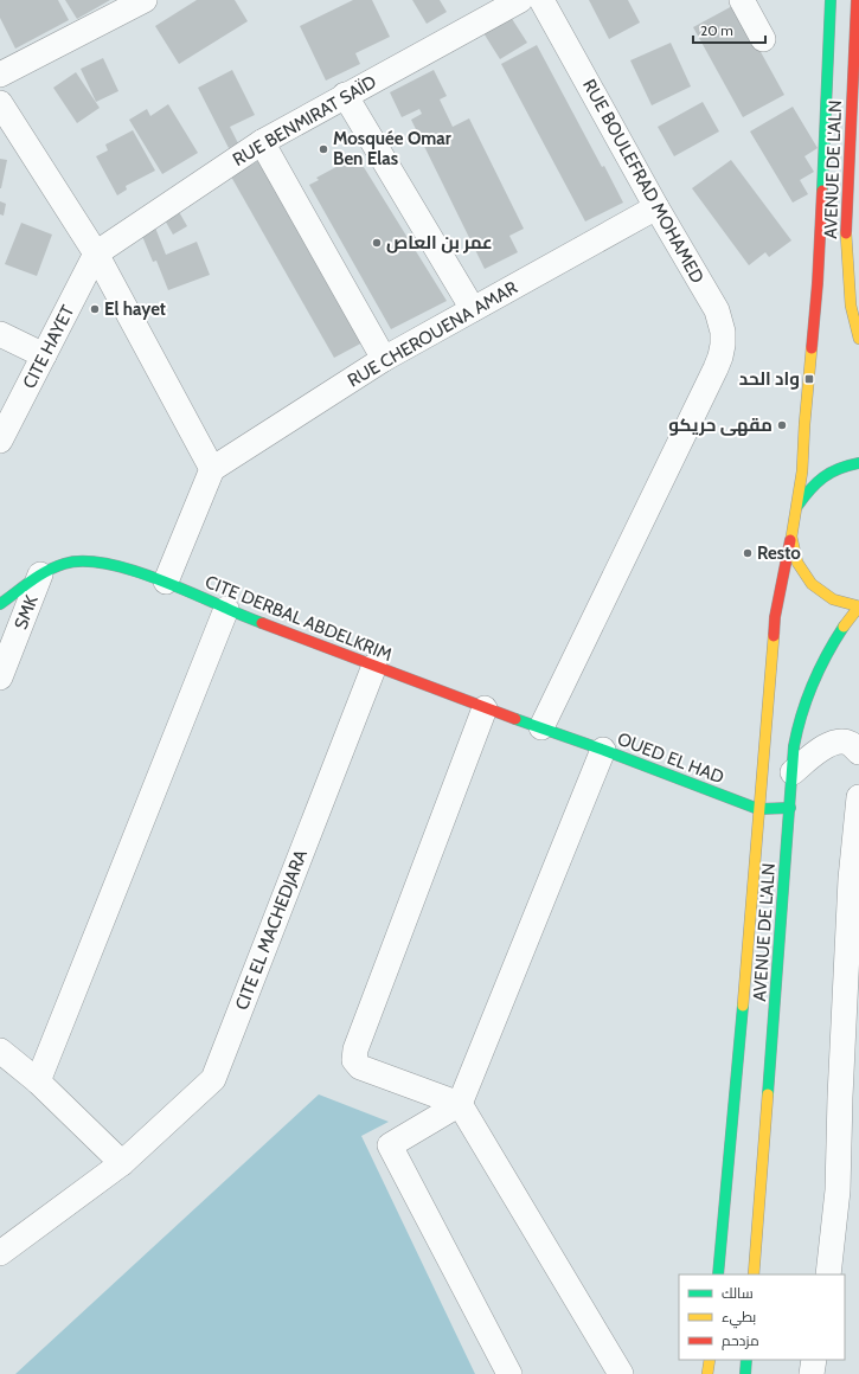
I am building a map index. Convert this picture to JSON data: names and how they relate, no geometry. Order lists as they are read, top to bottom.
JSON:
{
  "streets": {
    "main road": ["AVENUE DE L'ALN", "CITE DERBAL ABDELKRIM", "OUED EL HAD"],
    "street": [
      "RUE BENMIRAT SAÏD",
      "RUE BOULEFRAD MOHAMED",
      "RUE CHEROUENA AMAR",
      "CITE HAYET",
      "SMK",
      "CITE EL MACHEDJARA"
    ]
  },
  "crossings": [
    ["RUE BENMIRAT SAÏD", "CITE HAYET"],
    ["AVENUE DE L'ALN", "OUED EL HAD"],
    ["RUE BOULEFRAD MOHAMED", "RUE CHEROUENA AMAR"],
    ["RUE BOULEFRAD MOHAMED", "CITE DERBAL ABDELKRIM"],
    ["RUE BOULEFRAD MOHAMED", "OUED EL HAD"],
    ["SMK", "CITE DERBAL ABDELKRIM"],
    ["CITE DERBAL ABDELKRIM", "OUED EL HAD"],
    ["CITE DERBAL ABDELKRIM", "CITE EL MACHEDJARA"]
  ],
  "places": {
    "other": [
      "Mosquée Omar Ben Elas",
      "عمر بن العاص",
      "El hayet",
      "مقهى حريكو",
      "Resto"
    ],
    "transit": ["واد الحد"]
  },
  "legend": ["سالك", "بطيء", "مزدحم"],
  "scale_bar": "20 m"
}
